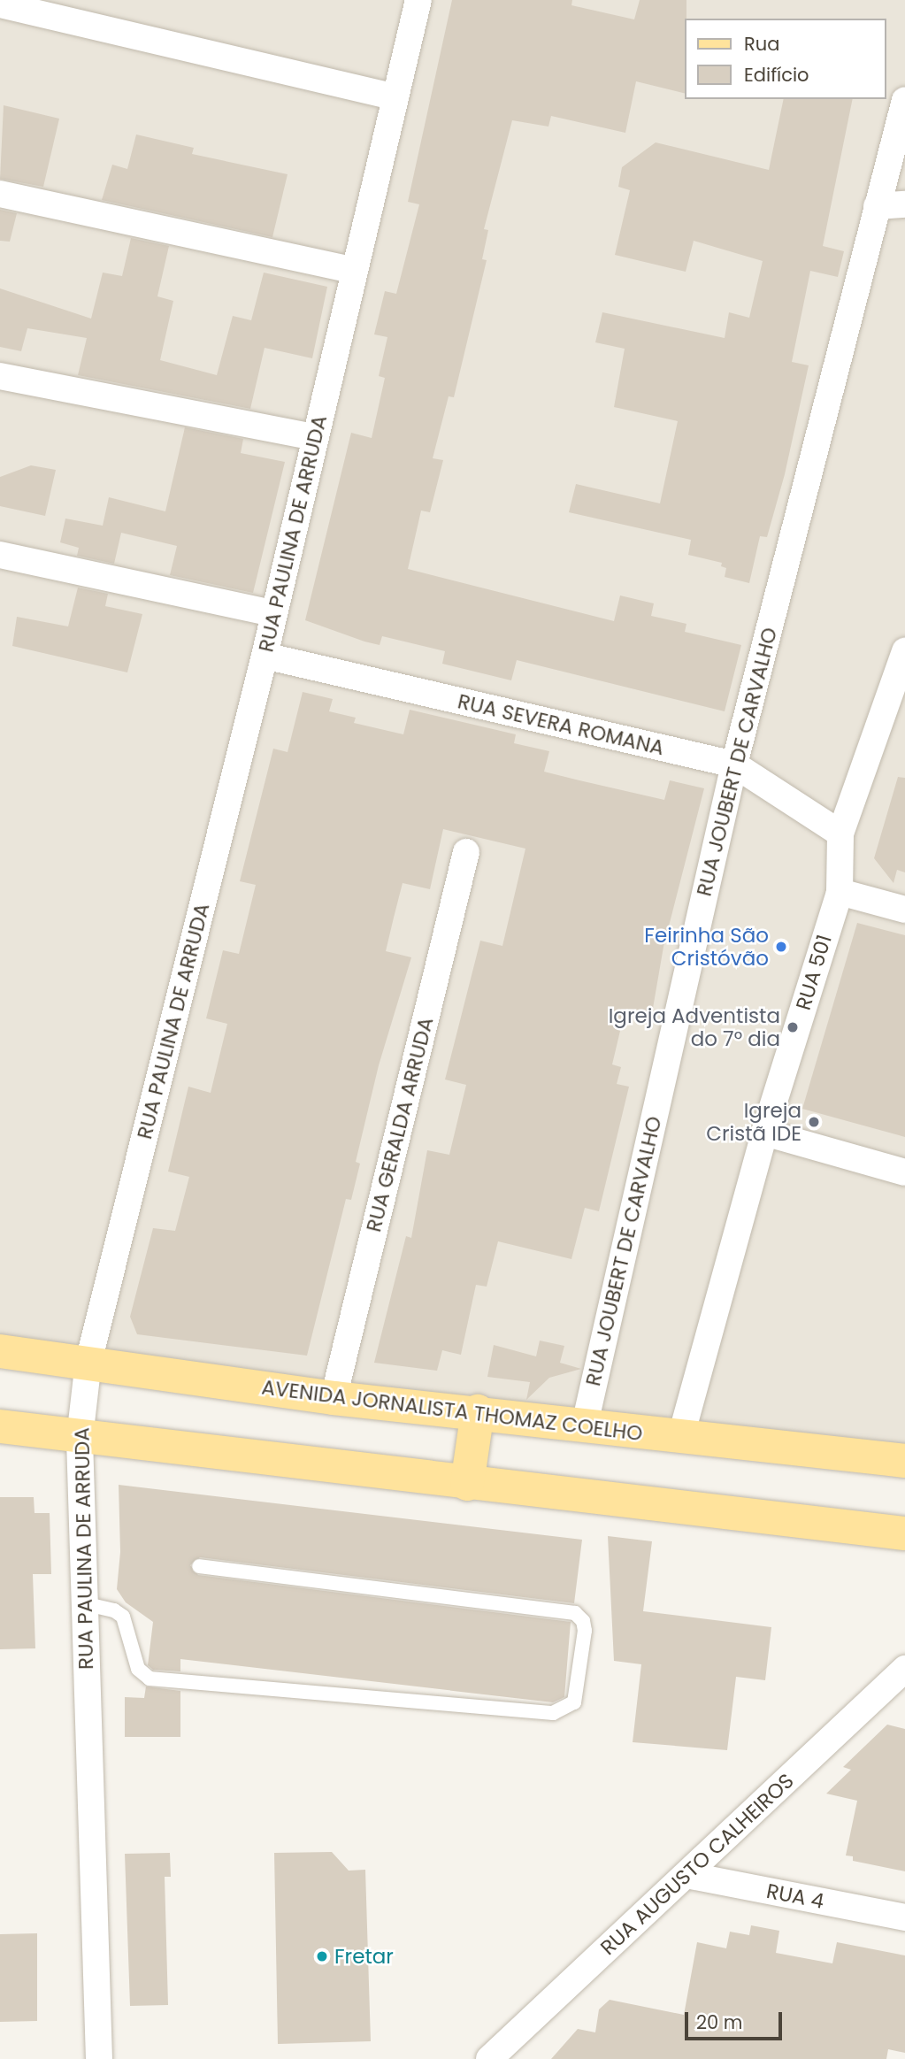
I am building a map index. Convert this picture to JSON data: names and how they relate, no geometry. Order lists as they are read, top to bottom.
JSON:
{
  "streets": {
    "main road": ["AVENIDA JORNALISTA THOMAZ COELHO"],
    "street": [
      "RUA PAULINA DE ARRUDA",
      "RUA SEVERA ROMANA",
      "RUA JOUBERT DE CARVALHO",
      "RUA 501",
      "RUA GERALDA ARRUDA",
      "RUA AUGUSTO CALHEIROS",
      "RUA 4"
    ]
  },
  "crossings": [
    ["RUA PAULINA DE ARRUDA", "RUA SEVERA ROMANA"],
    ["RUA PAULINA DE ARRUDA", "AVENIDA JORNALISTA THOMAZ COELHO"],
    ["RUA SEVERA ROMANA", "RUA JOUBERT DE CARVALHO"],
    ["RUA SEVERA ROMANA", "RUA 501"],
    ["RUA JOUBERT DE CARVALHO", "AVENIDA JORNALISTA THOMAZ COELHO"],
    ["RUA 501", "AVENIDA JORNALISTA THOMAZ COELHO"],
    ["RUA GERALDA ARRUDA", "AVENIDA JORNALISTA THOMAZ COELHO"],
    ["RUA AUGUSTO CALHEIROS", "RUA 4"]
  ],
  "places": [
    "Feirinha São Cristóvão",
    "Igreja Adventista do 7° dia",
    "Igreja Cristã IDE",
    "Fretar"
  ],
  "legend": ["Rua", "Edifício"],
  "scale_bar": "20 m"
}
